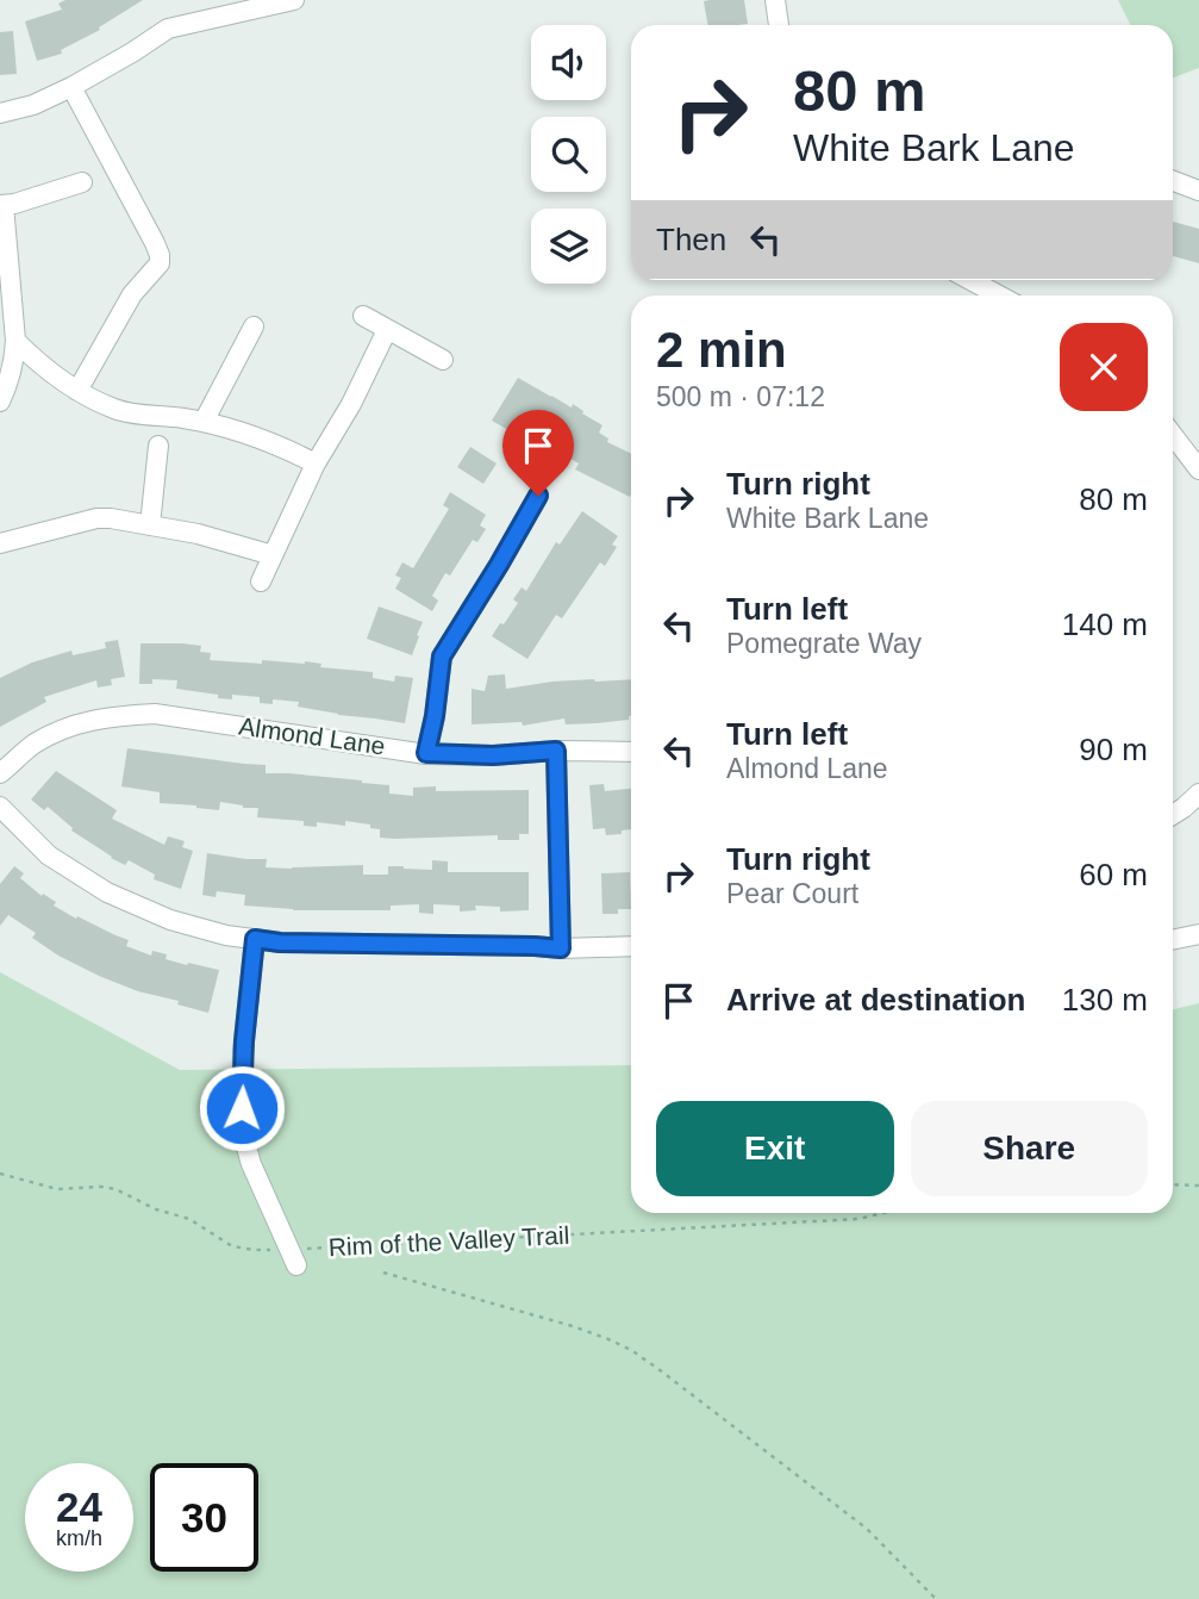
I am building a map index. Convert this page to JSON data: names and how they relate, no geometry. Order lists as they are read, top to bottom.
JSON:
{
  "streets": {
    "street": ["Almond Lane"],
    "path": ["Rim of the Valley Trail"]
  },
  "page": {
    "turn": ["80 m", "White Bark Lane"],
    "then": "Then",
    "heading": ["2 min", "500 m · 07:12"],
    "list": [
      {
        "name": "Turn right",
        "note": "White Bark Lane",
        "value": "80 m"
      },
      {
        "name": "Turn left",
        "note": "Pomegrate Way",
        "value": "140 m"
      },
      {
        "name": "Turn left",
        "note": "Almond Lane",
        "value": "90 m"
      },
      {
        "name": "Turn right",
        "note": "Pear Court",
        "value": "60 m"
      },
      {
        "name": "Arrive at destination",
        "value": "130 m"
      }
    ],
    "buttons": ["Exit", "Share"],
    "speed": "24 km/h",
    "limit": "30"
  }
}
